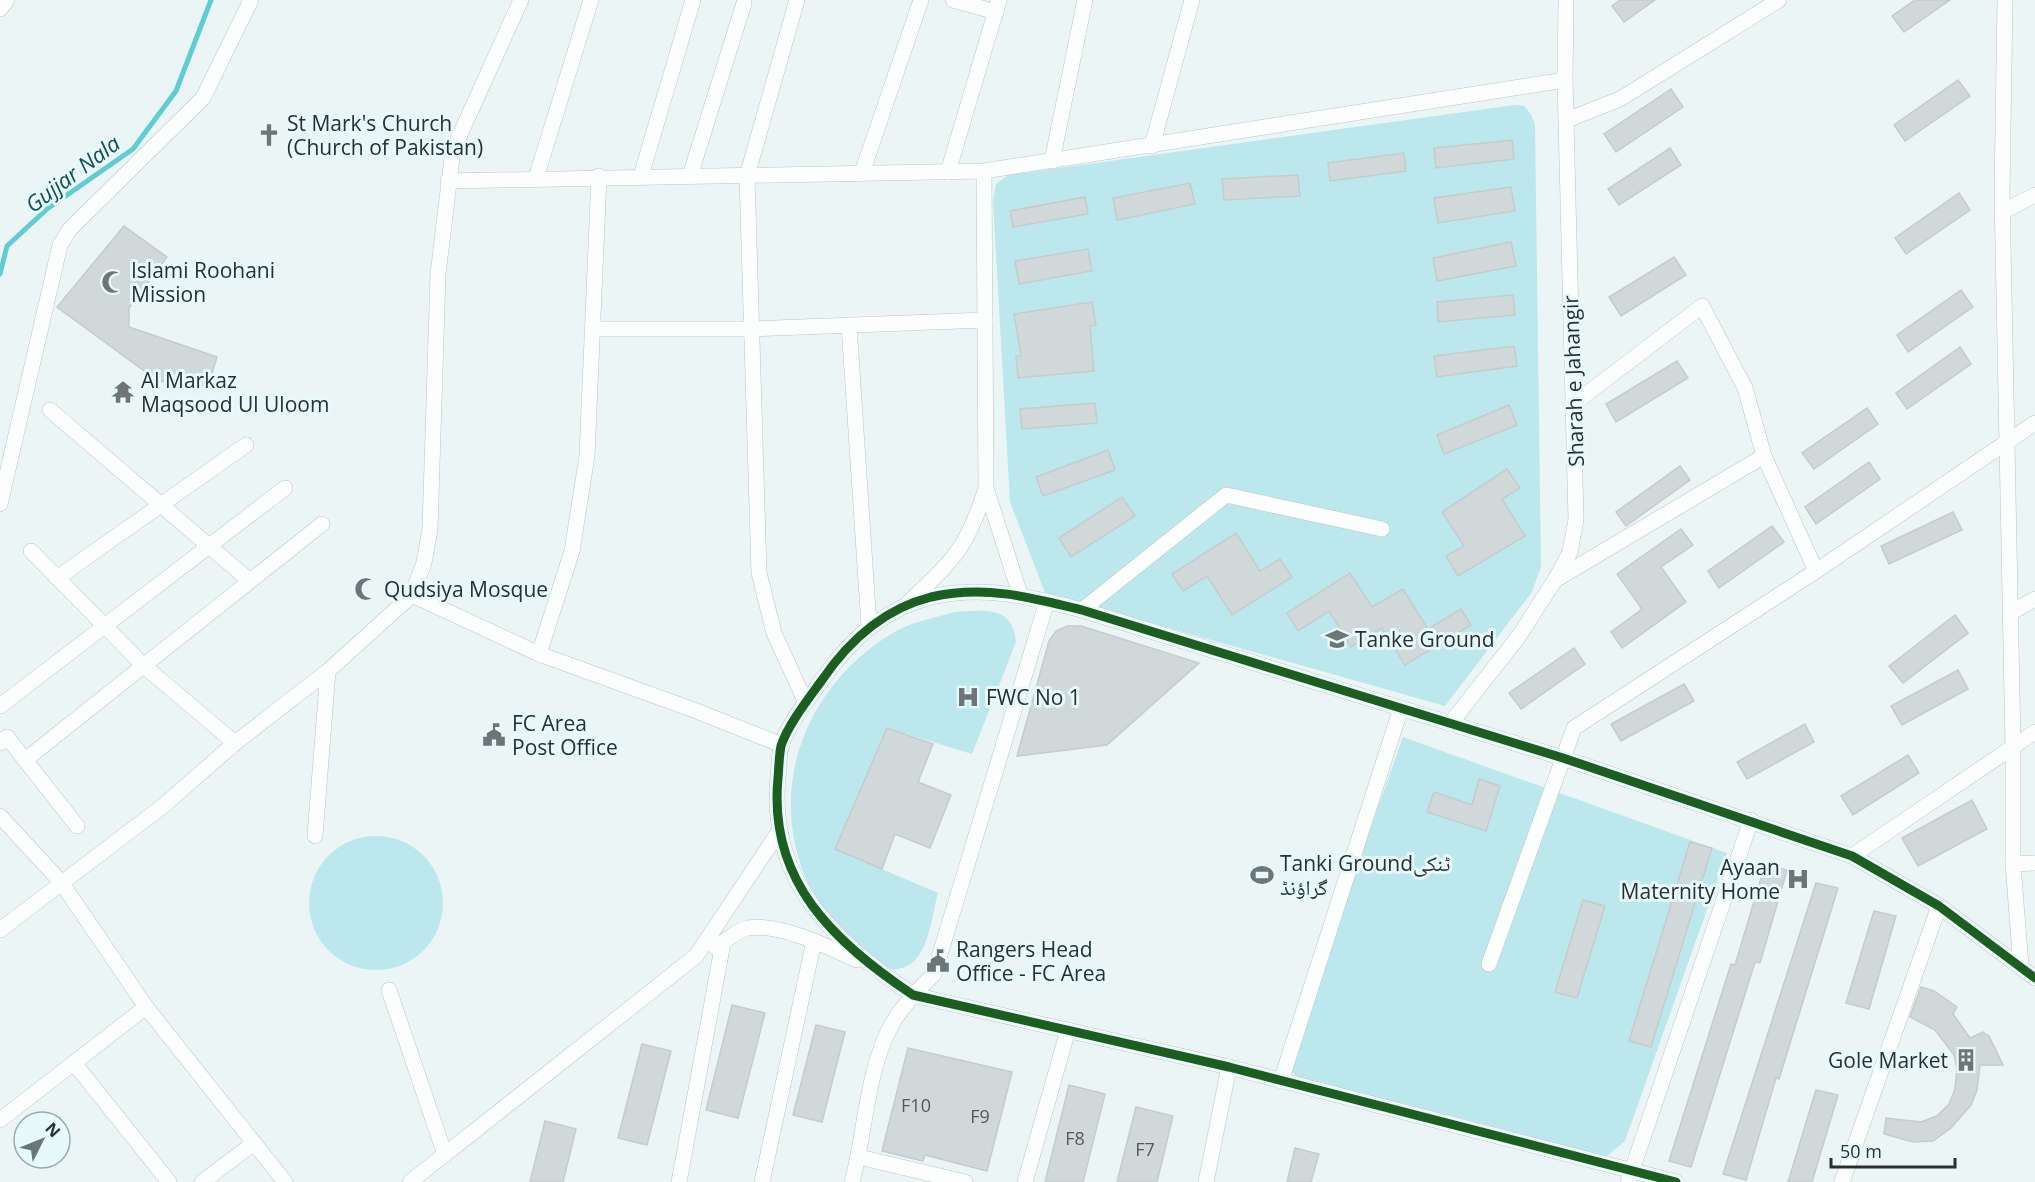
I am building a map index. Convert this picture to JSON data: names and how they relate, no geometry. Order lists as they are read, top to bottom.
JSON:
{
  "streets": {
    "street": ["Sharah e Jahangir"]
  },
  "water": ["Gujjar Nala"],
  "places": {
    "church": ["St Mark's Church (Church of Pakistan)"],
    "mosque": ["Islami Roohani Mission", "Qudsiya Mosque"],
    "temple": ["Al Markaz Maqsood Ul Uloom"],
    "school or university": ["Tanke Ground"],
    "hospital": ["FWC No 1", "Ayaan Maternity Home"],
    "public building": ["FC Area Post Office", "Rangers Head Office - FC Area"],
    "sports": ["Tanki Groundٹنکی گراؤنڈ"],
    "building": ["Gole Market"]
  },
  "house_numbers": [
    "F10",
    "F9",
    "F8",
    "F7"
  ],
  "scale_bar": "50 m",
  "north": "top right"
}
